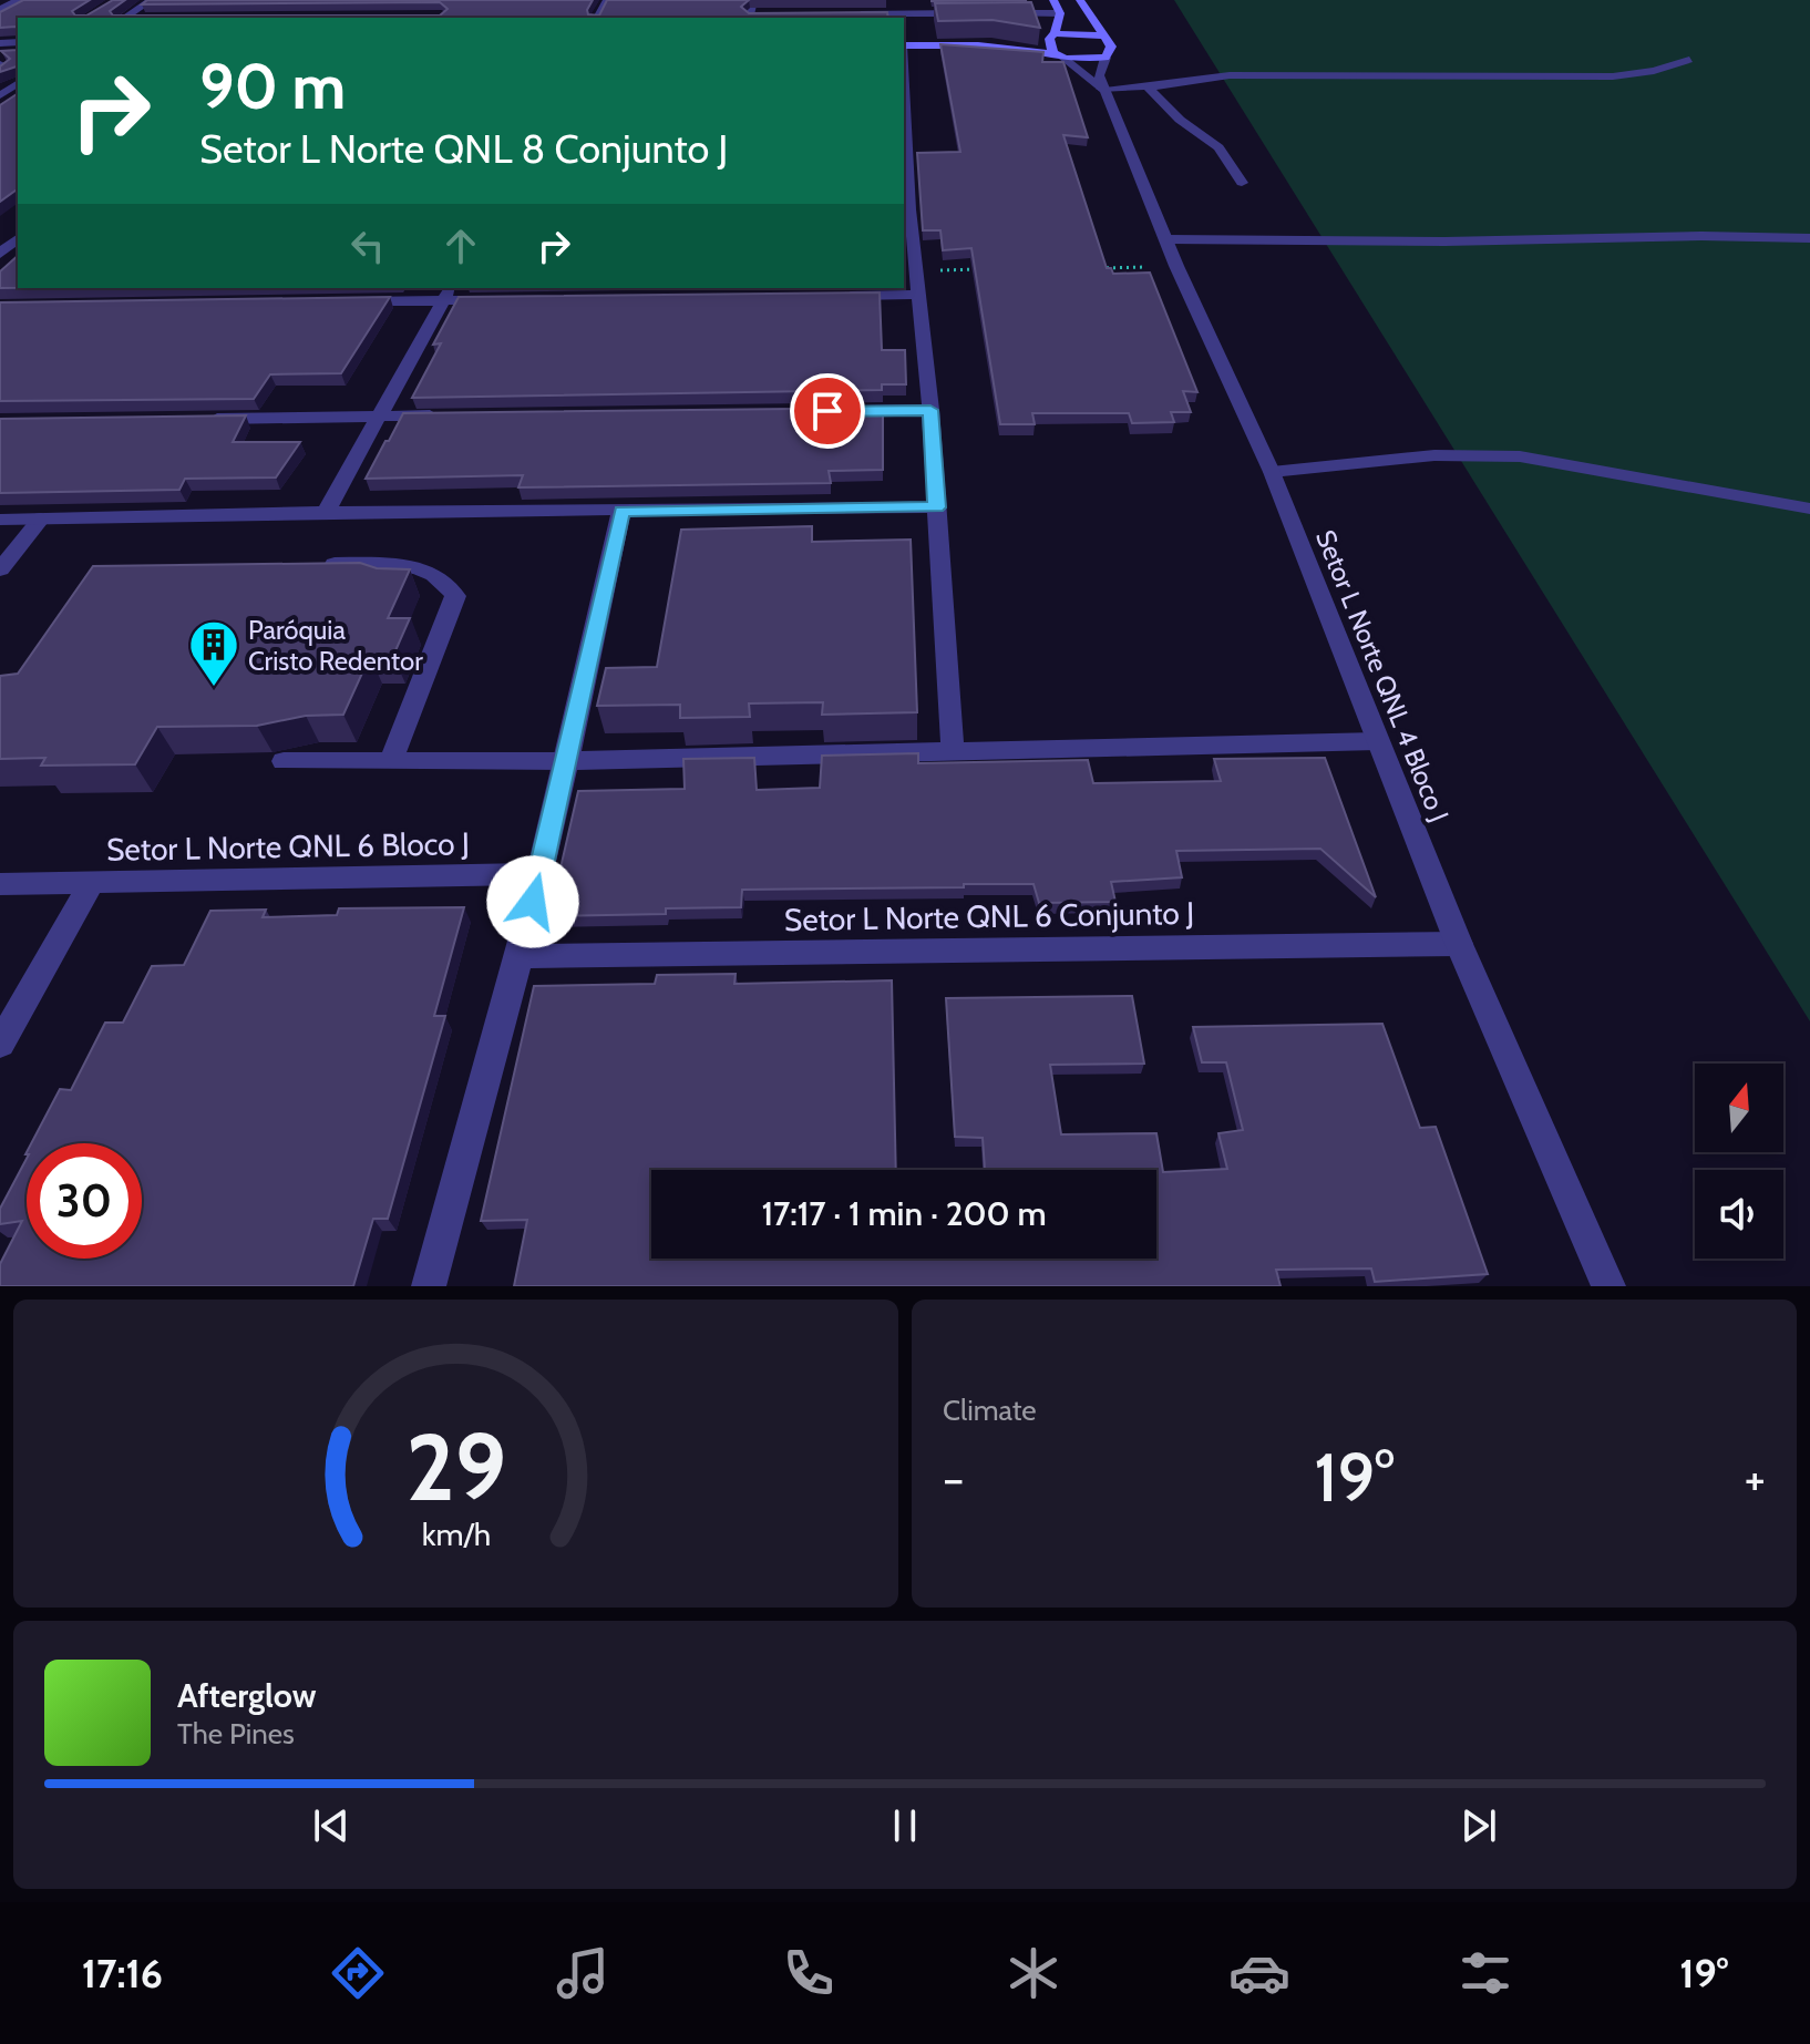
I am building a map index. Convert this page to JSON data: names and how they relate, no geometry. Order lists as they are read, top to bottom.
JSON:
{
  "streets": {
    "street": ["Setor L Norte QNL 4 Bloco J", "Setor L Norte QNL 6 Bloco J", "Setor L Norte QNL 6 Conjunto J"]
  },
  "crossings": [
    ["Setor L Norte QNL 4 Bloco J", "Setor L Norte QNL 6 Conjunto J"]
  ],
  "places": {
    "building": ["Paróquia Cristo Redentor"]
  },
  "north": "top",
  "page": {
    "turn": ["90 m", "Setor L Norte QNL 8 Conjunto J"],
    "limit": "30",
    "trip": "17:17 · 1 min · 200 m",
    "tile": "Climate",
    "heat": ["−", "19°", "+"],
    "song": ["Afterglow", "The Pines"],
    "tabs": ["17:16", "19°"],
    "gauge": ["29", "km/h"]
  }
}
